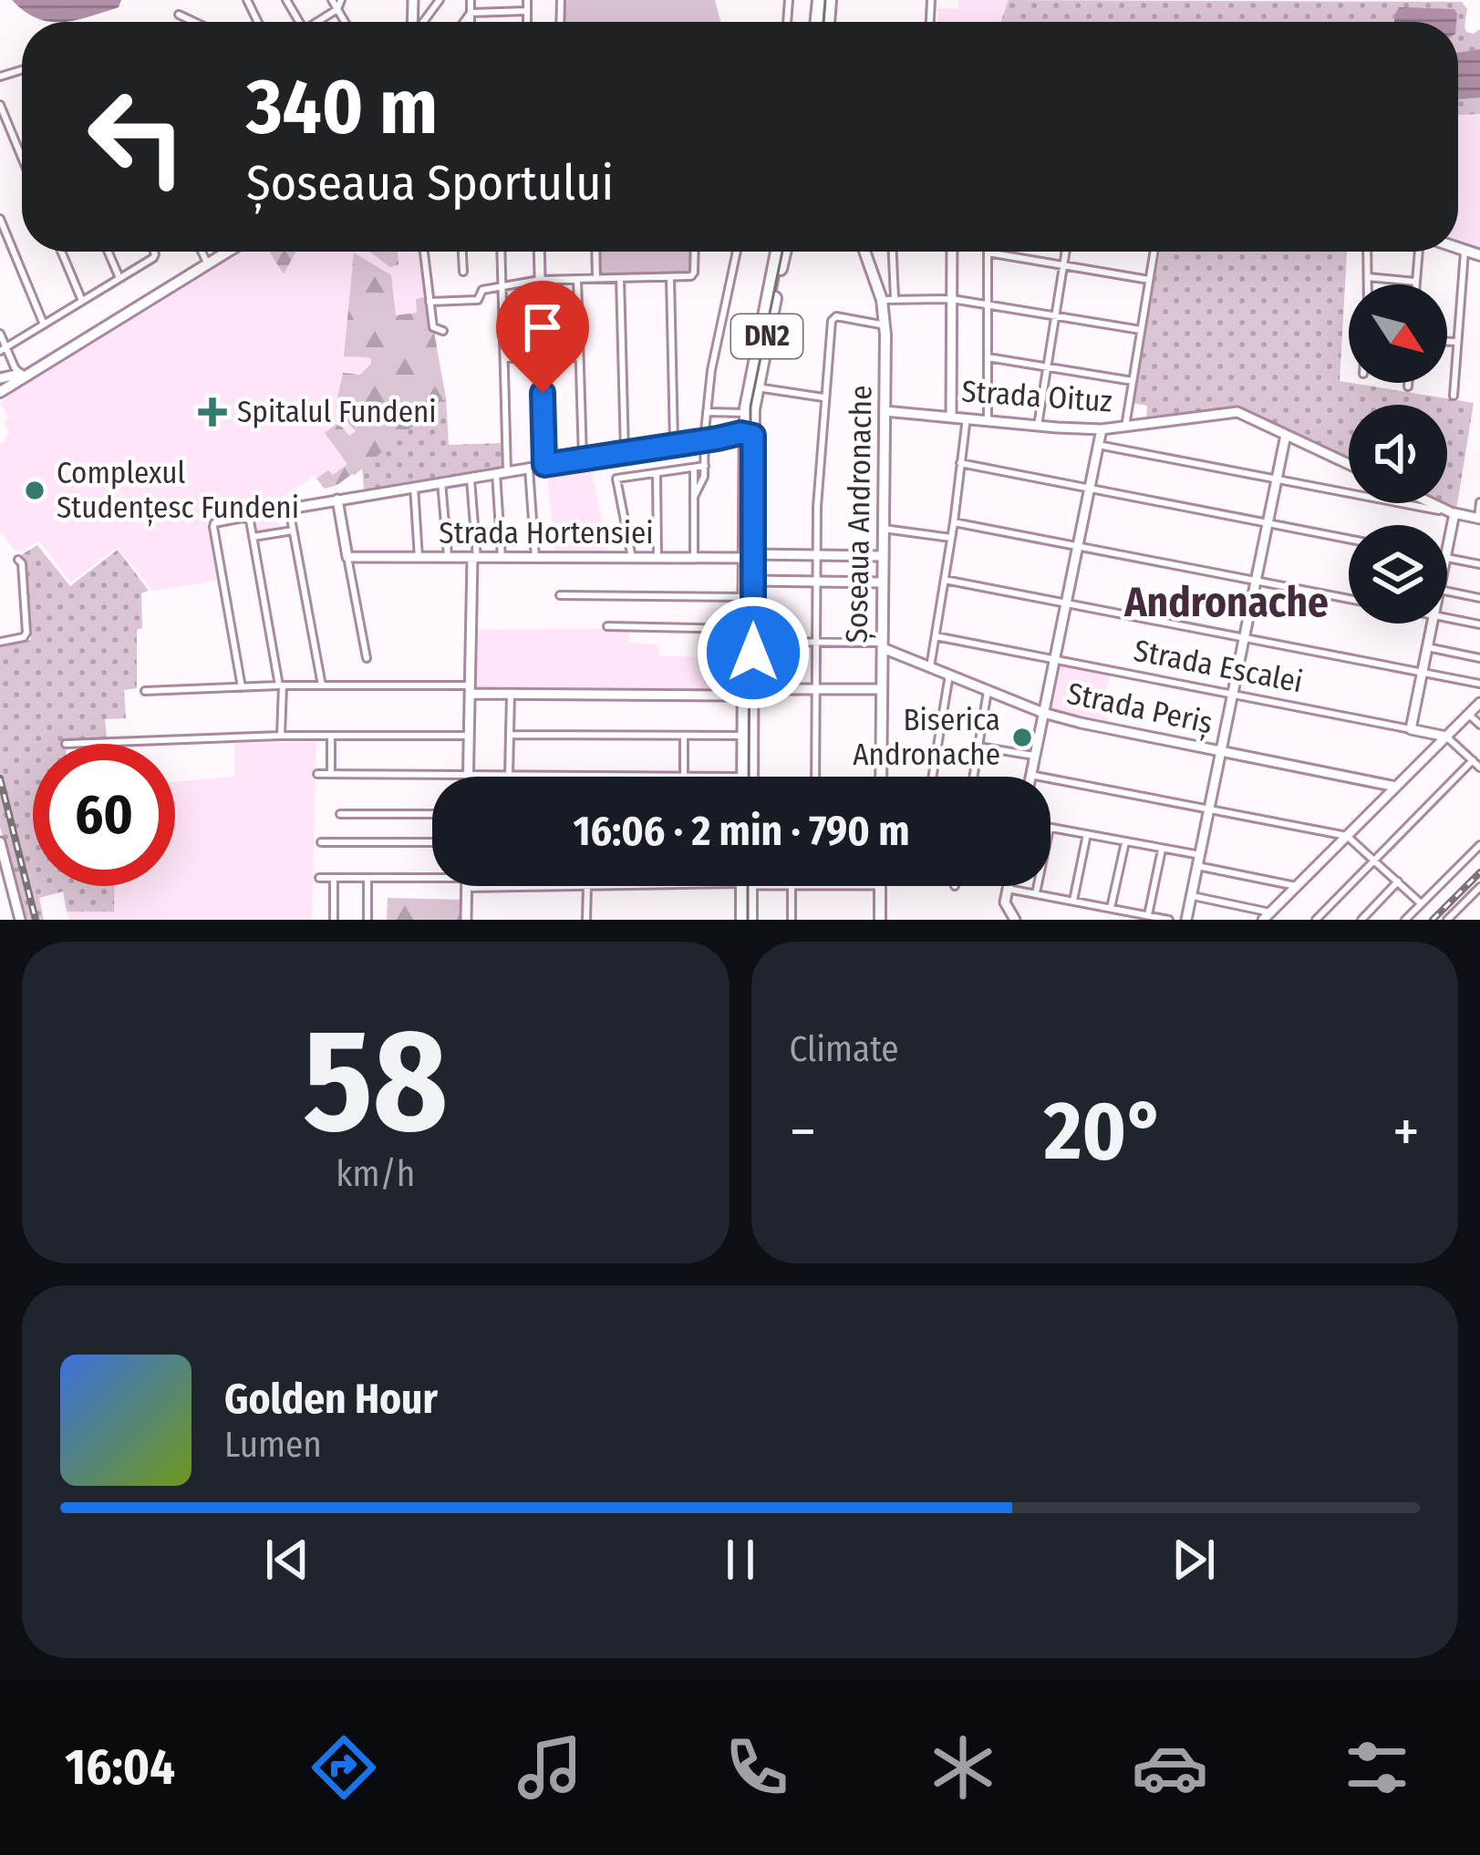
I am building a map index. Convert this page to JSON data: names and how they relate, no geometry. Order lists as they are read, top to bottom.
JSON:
{
  "streets": {
    "main road": ["DN2", "Șoseaua Andronache"],
    "street": [
      "Strada Oituz",
      "Strada Hortensiei",
      "Strada Escalei",
      "Strada Periș"
    ]
  },
  "crossings": [
    ["DN2", "Strada Hortensiei"],
    ["Strada Oituz", "Șoseaua Andronache"],
    ["Șoseaua Andronache", "Strada Hortensiei"],
    ["Șoseaua Andronache", "Strada Periș"]
  ],
  "districts": ["Andronache"],
  "places": {
    "health": ["Spitalul Fundeni"],
    "other": ["Complexul Studențesc Fundeni", "Biserica Andronache"]
  },
  "north": "bottom right",
  "page": {
    "turn": ["340 m", "Șoseaua Sportului"],
    "limit": "60",
    "trip": "16:06 · 2 min · 790 m",
    "tile": [
      ["58", "km/h"],
      "Climate"
    ],
    "heat": ["−", "20°", "+"],
    "song": ["Golden Hour", "Lumen"],
    "tabs": "16:04"
  }
}
